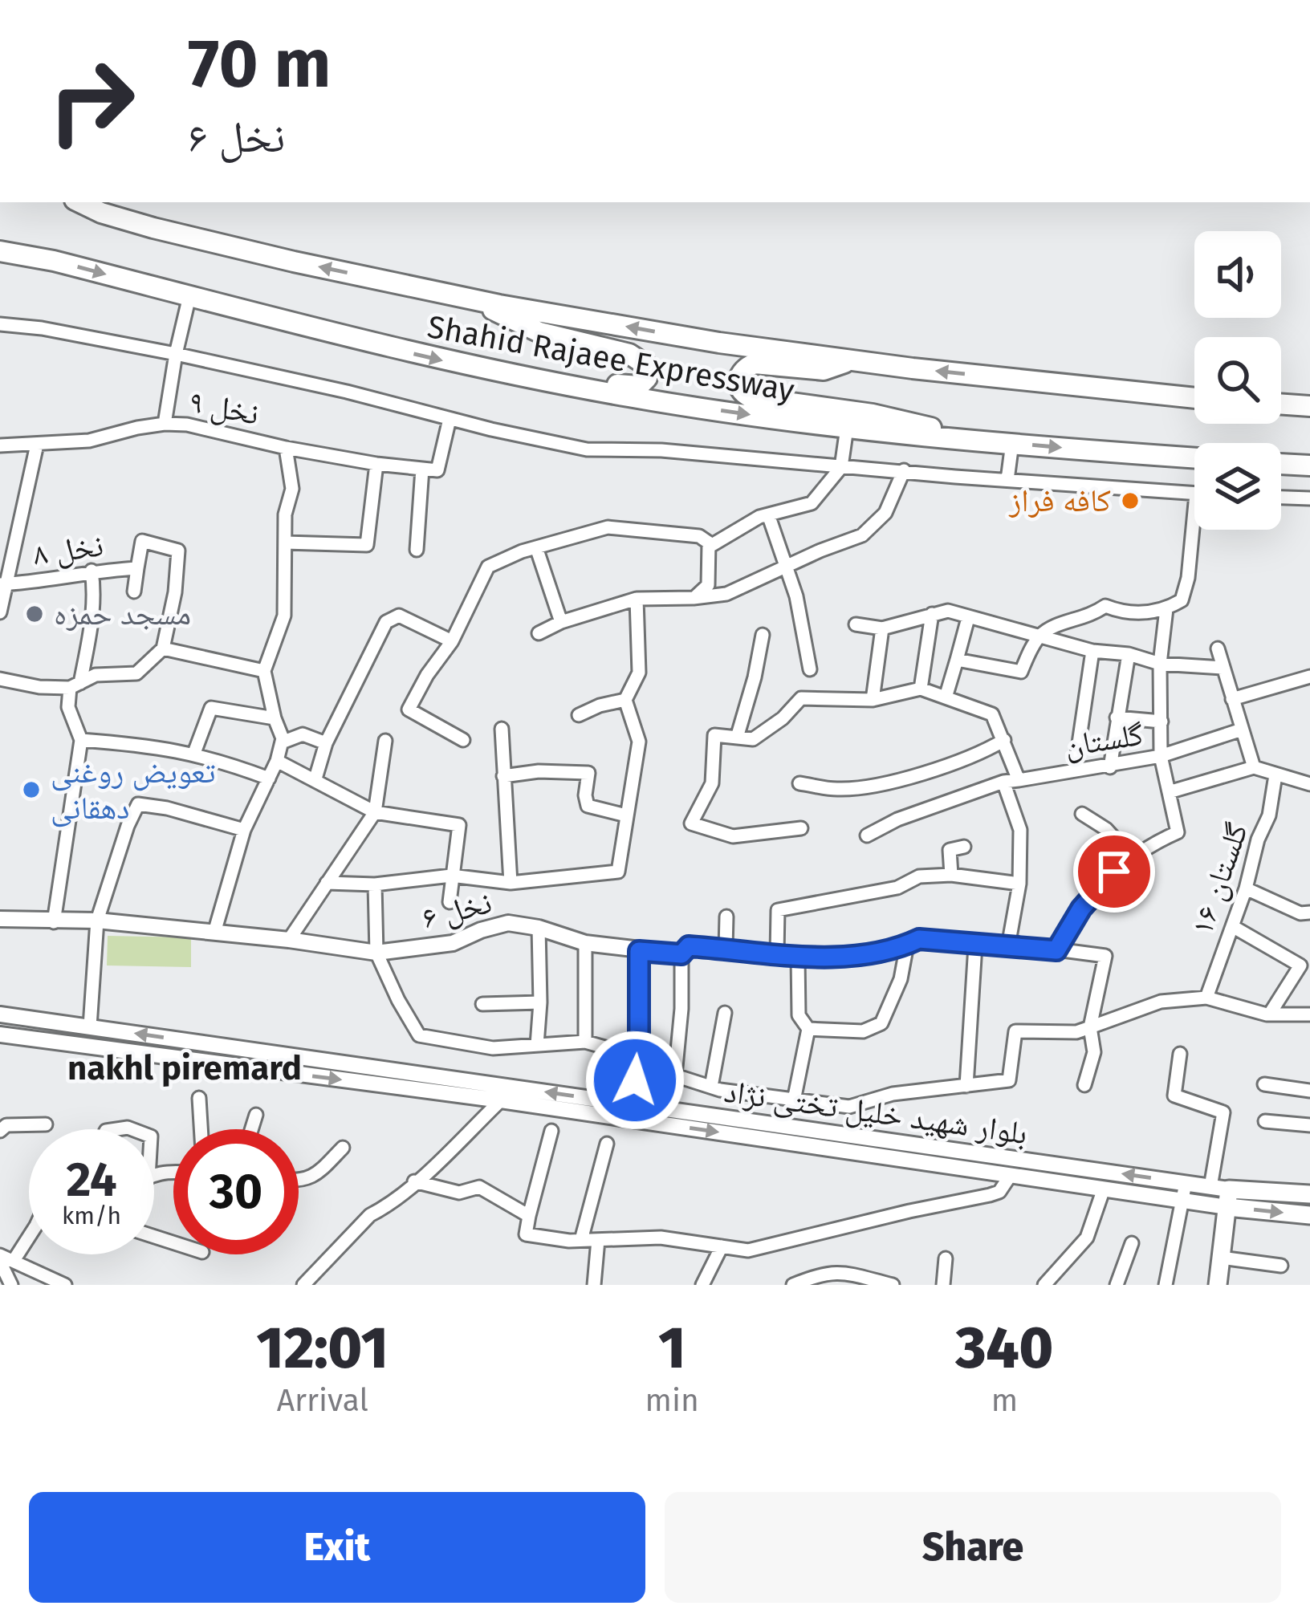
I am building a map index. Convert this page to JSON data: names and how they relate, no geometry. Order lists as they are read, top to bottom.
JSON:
{
  "streets": {
    "highway": ["Shahid Rajaee Expressway"],
    "street": [
      "نخل ۹",
      "نخل ۸",
      "گلستان",
      "گلستان ۱۶",
      "نخل ۶",
      "بلوار شهید خلیل تختی نژاد"
    ]
  },
  "districts": ["nakhl piremard"],
  "places": ["کافه فراز", "مسجد حمزه", "تعویض روغنی دهقانی"],
  "page": {
    "turn": ["70 m", "نخل ۶"],
    "speed": "24 km/h",
    "limit": "30",
    "eta": [
      "12:01",
      "Arrival",
      "1",
      "min",
      "340",
      "m"
    ],
    "buttons": ["Exit", "Share"]
  }
}
